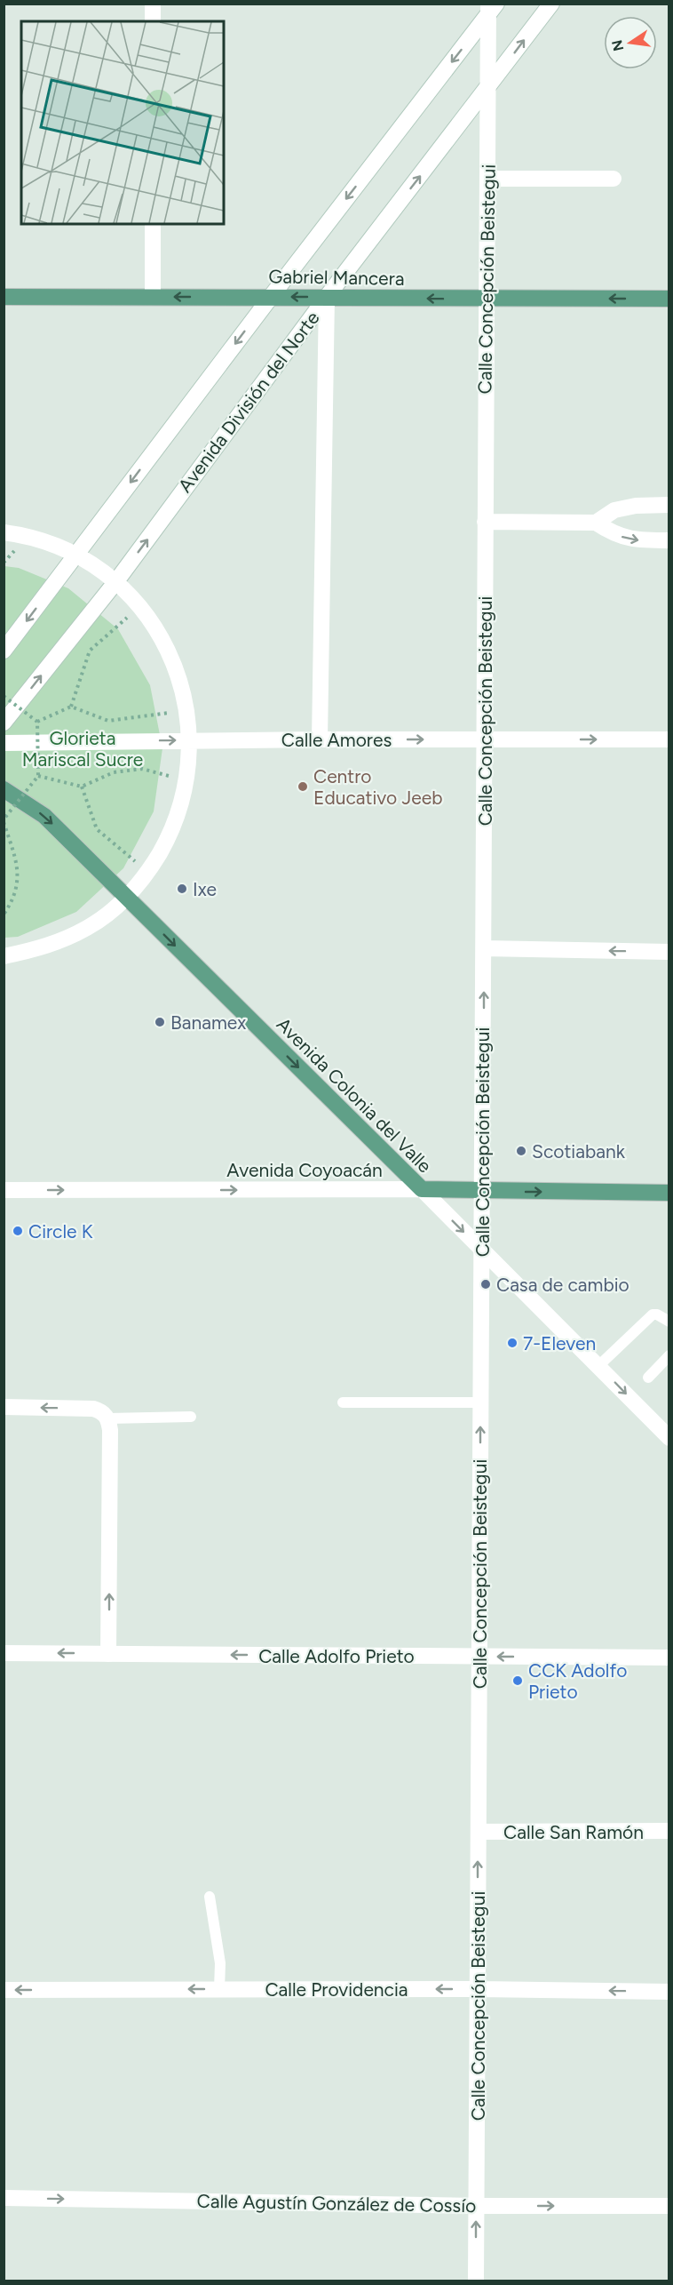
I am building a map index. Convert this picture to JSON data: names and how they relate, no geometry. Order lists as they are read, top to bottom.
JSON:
{
  "streets": {
    "main road": ["Gabriel Mancera", "Avenida Colonia del Valle", "Avenida Coyoacán"],
    "street": [
      "Calle Concepción Beistegui",
      "Avenida División del Norte",
      "Calle Amores",
      "Calle Adolfo Prieto",
      "Calle San Ramón",
      "Calle Providencia",
      "Calle Agustín González de Cossío"
    ]
  },
  "crossings": [
    ["Gabriel Mancera", "Calle Concepción Beistegui"],
    ["Gabriel Mancera", "Avenida División del Norte"],
    ["Calle Concepción Beistegui", "Avenida División del Norte"],
    ["Calle Concepción Beistegui", "Calle Amores"],
    ["Calle Concepción Beistegui", "Avenida Colonia del Valle"],
    ["Calle Concepción Beistegui", "Avenida Coyoacán"],
    ["Calle Concepción Beistegui", "Calle Adolfo Prieto"],
    ["Calle Concepción Beistegui", "Calle San Ramón"],
    ["Calle Concepción Beistegui", "Calle Providencia"],
    ["Calle Concepción Beistegui", "Calle Agustín González de Cossío"],
    ["Avenida Colonia del Valle", "Avenida Coyoacán"]
  ],
  "one_way": [
    "Gabriel Mancera",
    "Calle Amores",
    "Avenida Colonia del Valle",
    "Avenida Coyoacán",
    "Calle Adolfo Prieto",
    "Calle Providencia",
    "Calle Agustín González de Cossío"
  ],
  "parks": ["Glorieta Mariscal Sucre"],
  "places": [
    "Centro Educativo Jeeb",
    "Ixe",
    "Banamex",
    "Scotiabank",
    "Circle K",
    "Casa de cambio",
    "7-Eleven",
    "CCK Adolfo Prieto"
  ],
  "north": "left"
}
